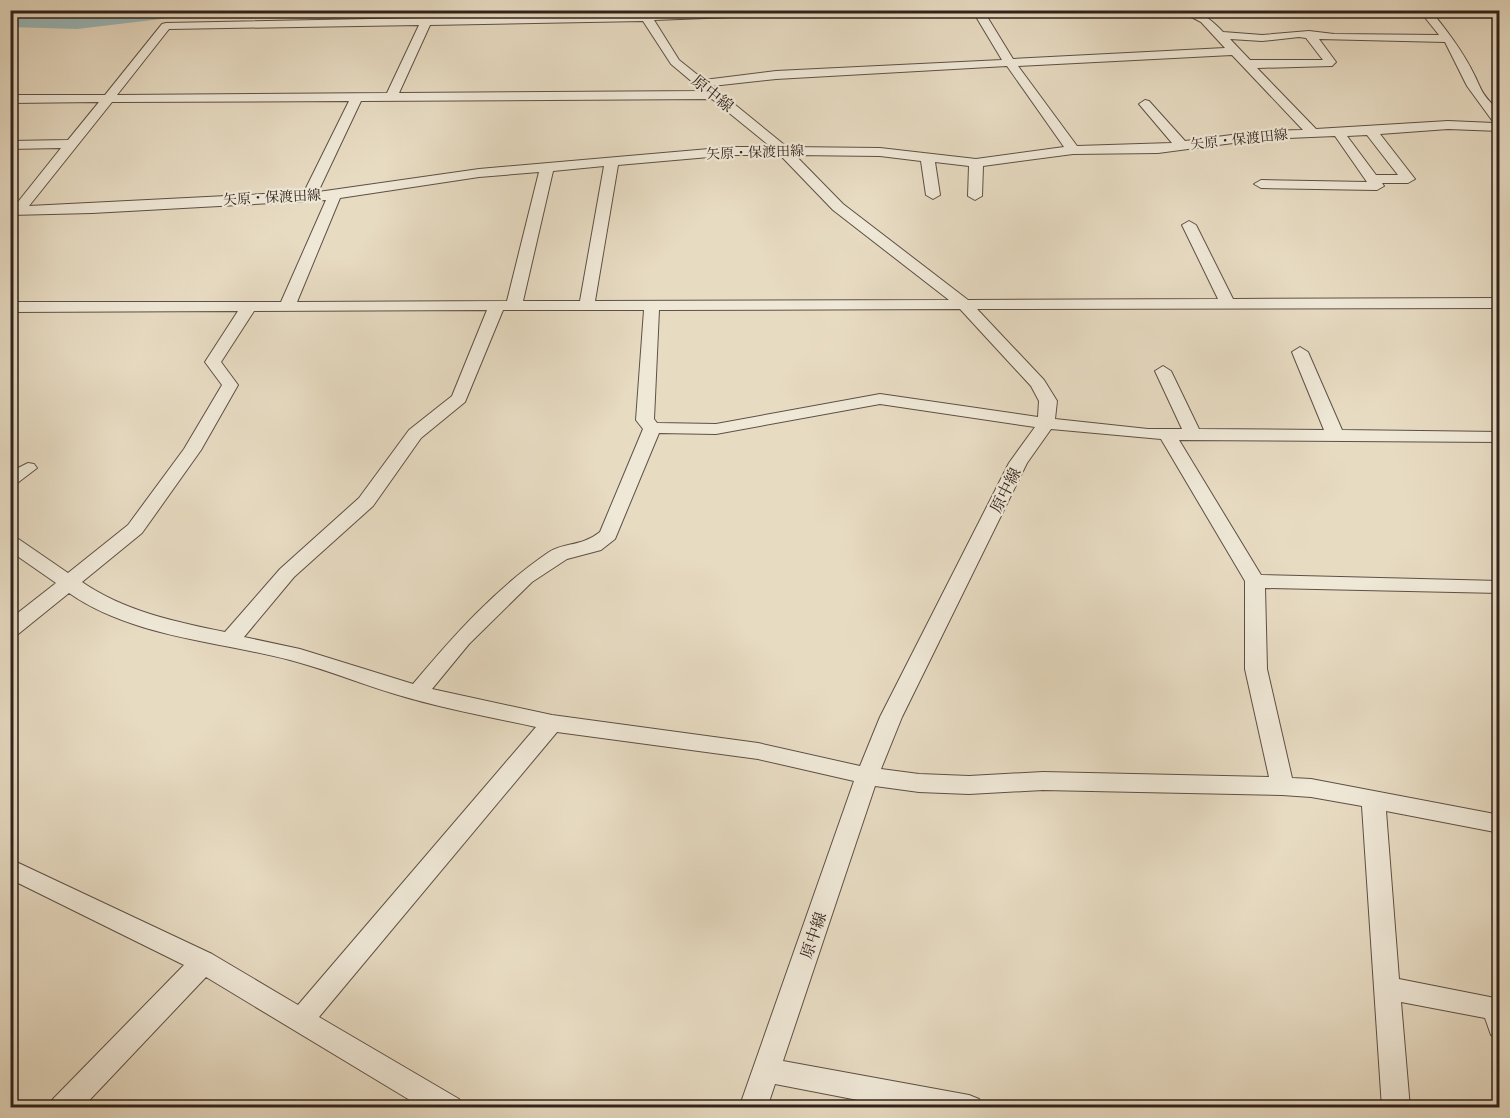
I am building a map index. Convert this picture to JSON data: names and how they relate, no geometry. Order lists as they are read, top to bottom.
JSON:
{
  "streets": {
    "street": ["原中線", "矢原・保渡田線"]
  },
  "crossings": [
    ["原中線", "矢原・保渡田線"]
  ]
}
